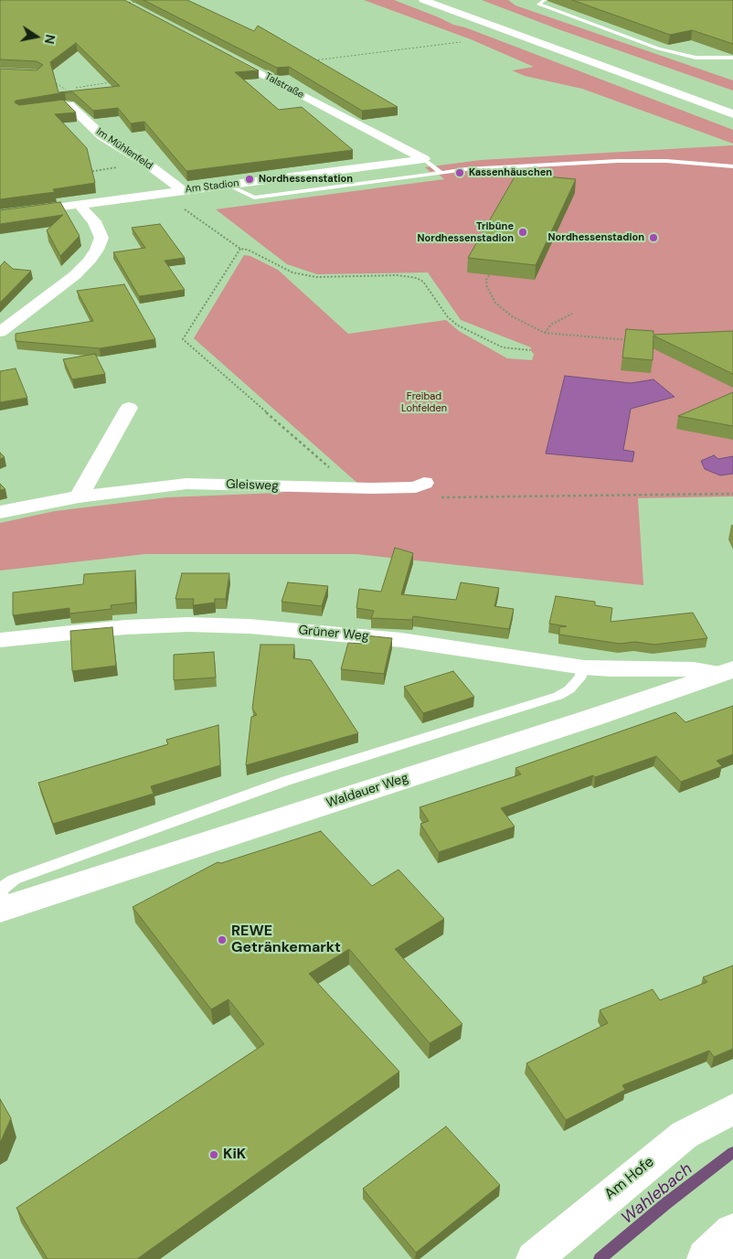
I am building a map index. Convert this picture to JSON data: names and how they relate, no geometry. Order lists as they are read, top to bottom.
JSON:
{
  "streets": {
    "main road": ["Waldauer Weg"],
    "street": [
      "Talstraße",
      "Im Mühlenfeld",
      "Am Stadion",
      "Gleisweg",
      "Grüner Weg",
      "Am Hofe"
    ]
  },
  "crossings": [
    ["Talstraße", "Am Stadion"],
    ["Im Mühlenfeld", "Am Stadion"],
    ["Grüner Weg", "Waldauer Weg"]
  ],
  "water": ["Wahlebach"],
  "parks": ["Freibad Lohfelden"],
  "places": [
    "Kassenhäuschen",
    "Nordhessenstation",
    "Tribüne Nordhessenstadion",
    "Nordhessenstadion",
    "REWE Getränkemarkt",
    "KiK"
  ],
  "north": "right"
}
